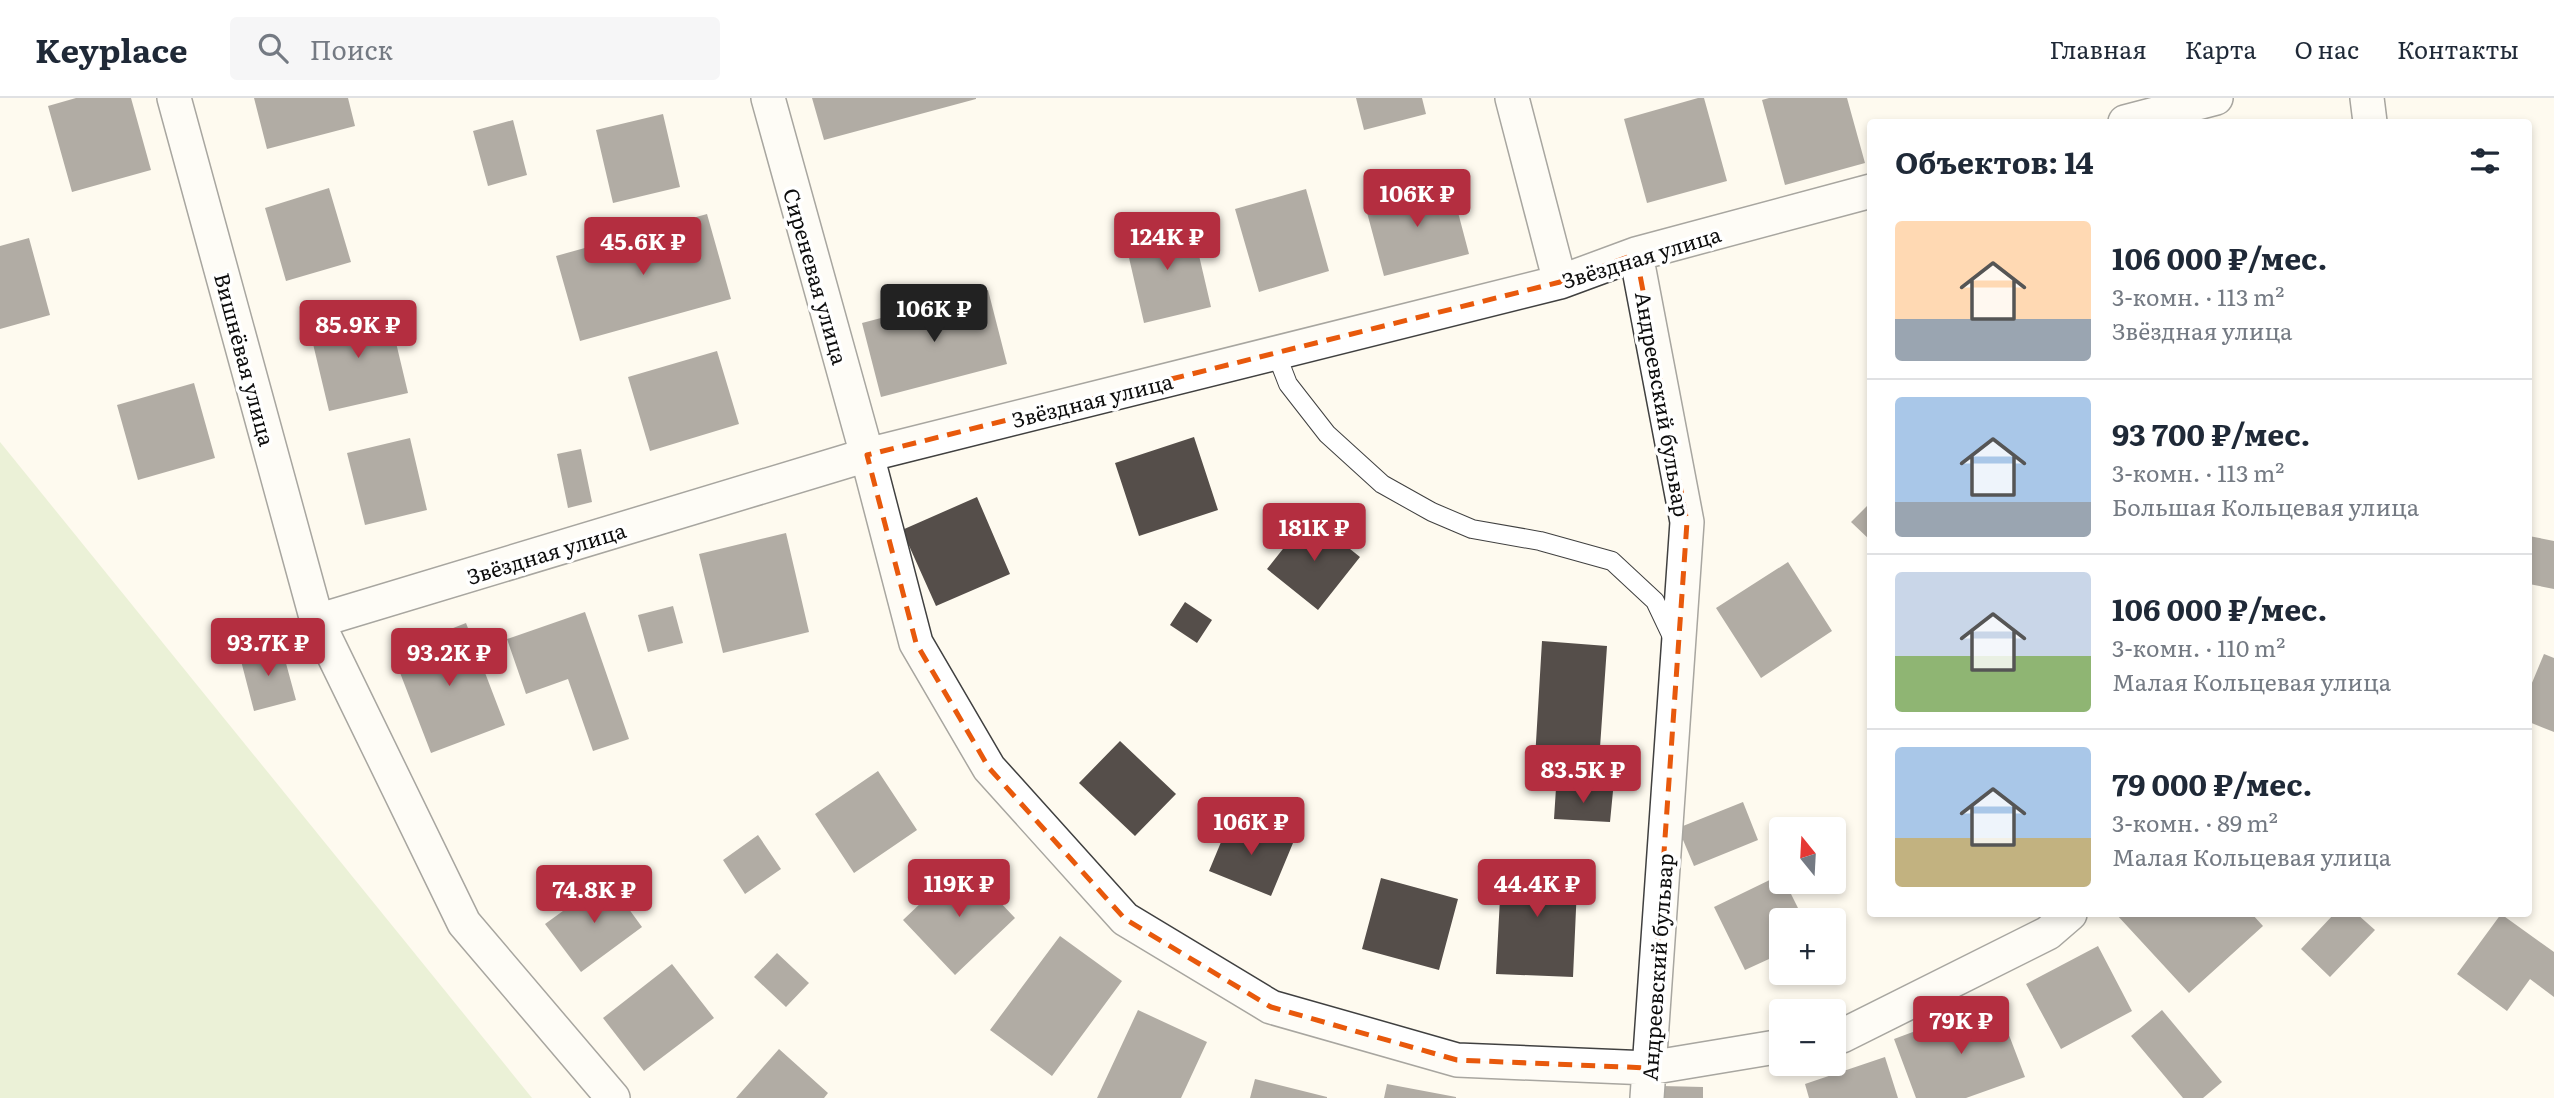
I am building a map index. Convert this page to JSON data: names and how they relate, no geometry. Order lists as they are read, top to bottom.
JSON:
{
  "streets": {
    "street": [
      "Звёздная улица",
      "Сиреневая улица",
      "Вишнёвая улица",
      "Андреевский бульвар"
    ]
  },
  "crossings": [
    ["Звёздная улица", "Сиреневая улица"],
    ["Звёздная улица", "Вишнёвая улица"],
    ["Звёздная улица", "Андреевский бульвар"],
    ["Сиреневая улица", "Андреевский бульвар"]
  ],
  "north": "top",
  "page": {
    "header": "Keyplace",
    "search": "Поиск",
    "nav": [
      "Главная",
      "Карта",
      "О нас",
      "Контакты"
    ],
    "heading": "Объектов: 14",
    "price": [
      "106K ₽",
      "124K ₽",
      "45.6K ₽",
      "106K ₽",
      "85.9K ₽",
      "181K ₽",
      "93.7K ₽",
      "93.2K ₽",
      "83.5K ₽",
      "106K ₽",
      "119K ₽",
      "44.4K ₽",
      "74.8K ₽",
      "79K ₽"
    ],
    "list": [
      {
        "name": "106 000 ₽/мес.",
        "note": "3-комн. · 113 m² · Звёздная улица"
      },
      {
        "name": "93 700 ₽/мес.",
        "note": "3-комн. · 113 m² · Большая Кольцевая улица"
      },
      {
        "name": "106 000 ₽/мес.",
        "note": "3-комн. · 110 m² · Малая Кольцевая улица"
      },
      {
        "name": "79 000 ₽/мес.",
        "note": "3-комн. · 89 m² · Малая Кольцевая улица"
      }
    ],
    "map_buttons": ["+", "−"]
  }
}
